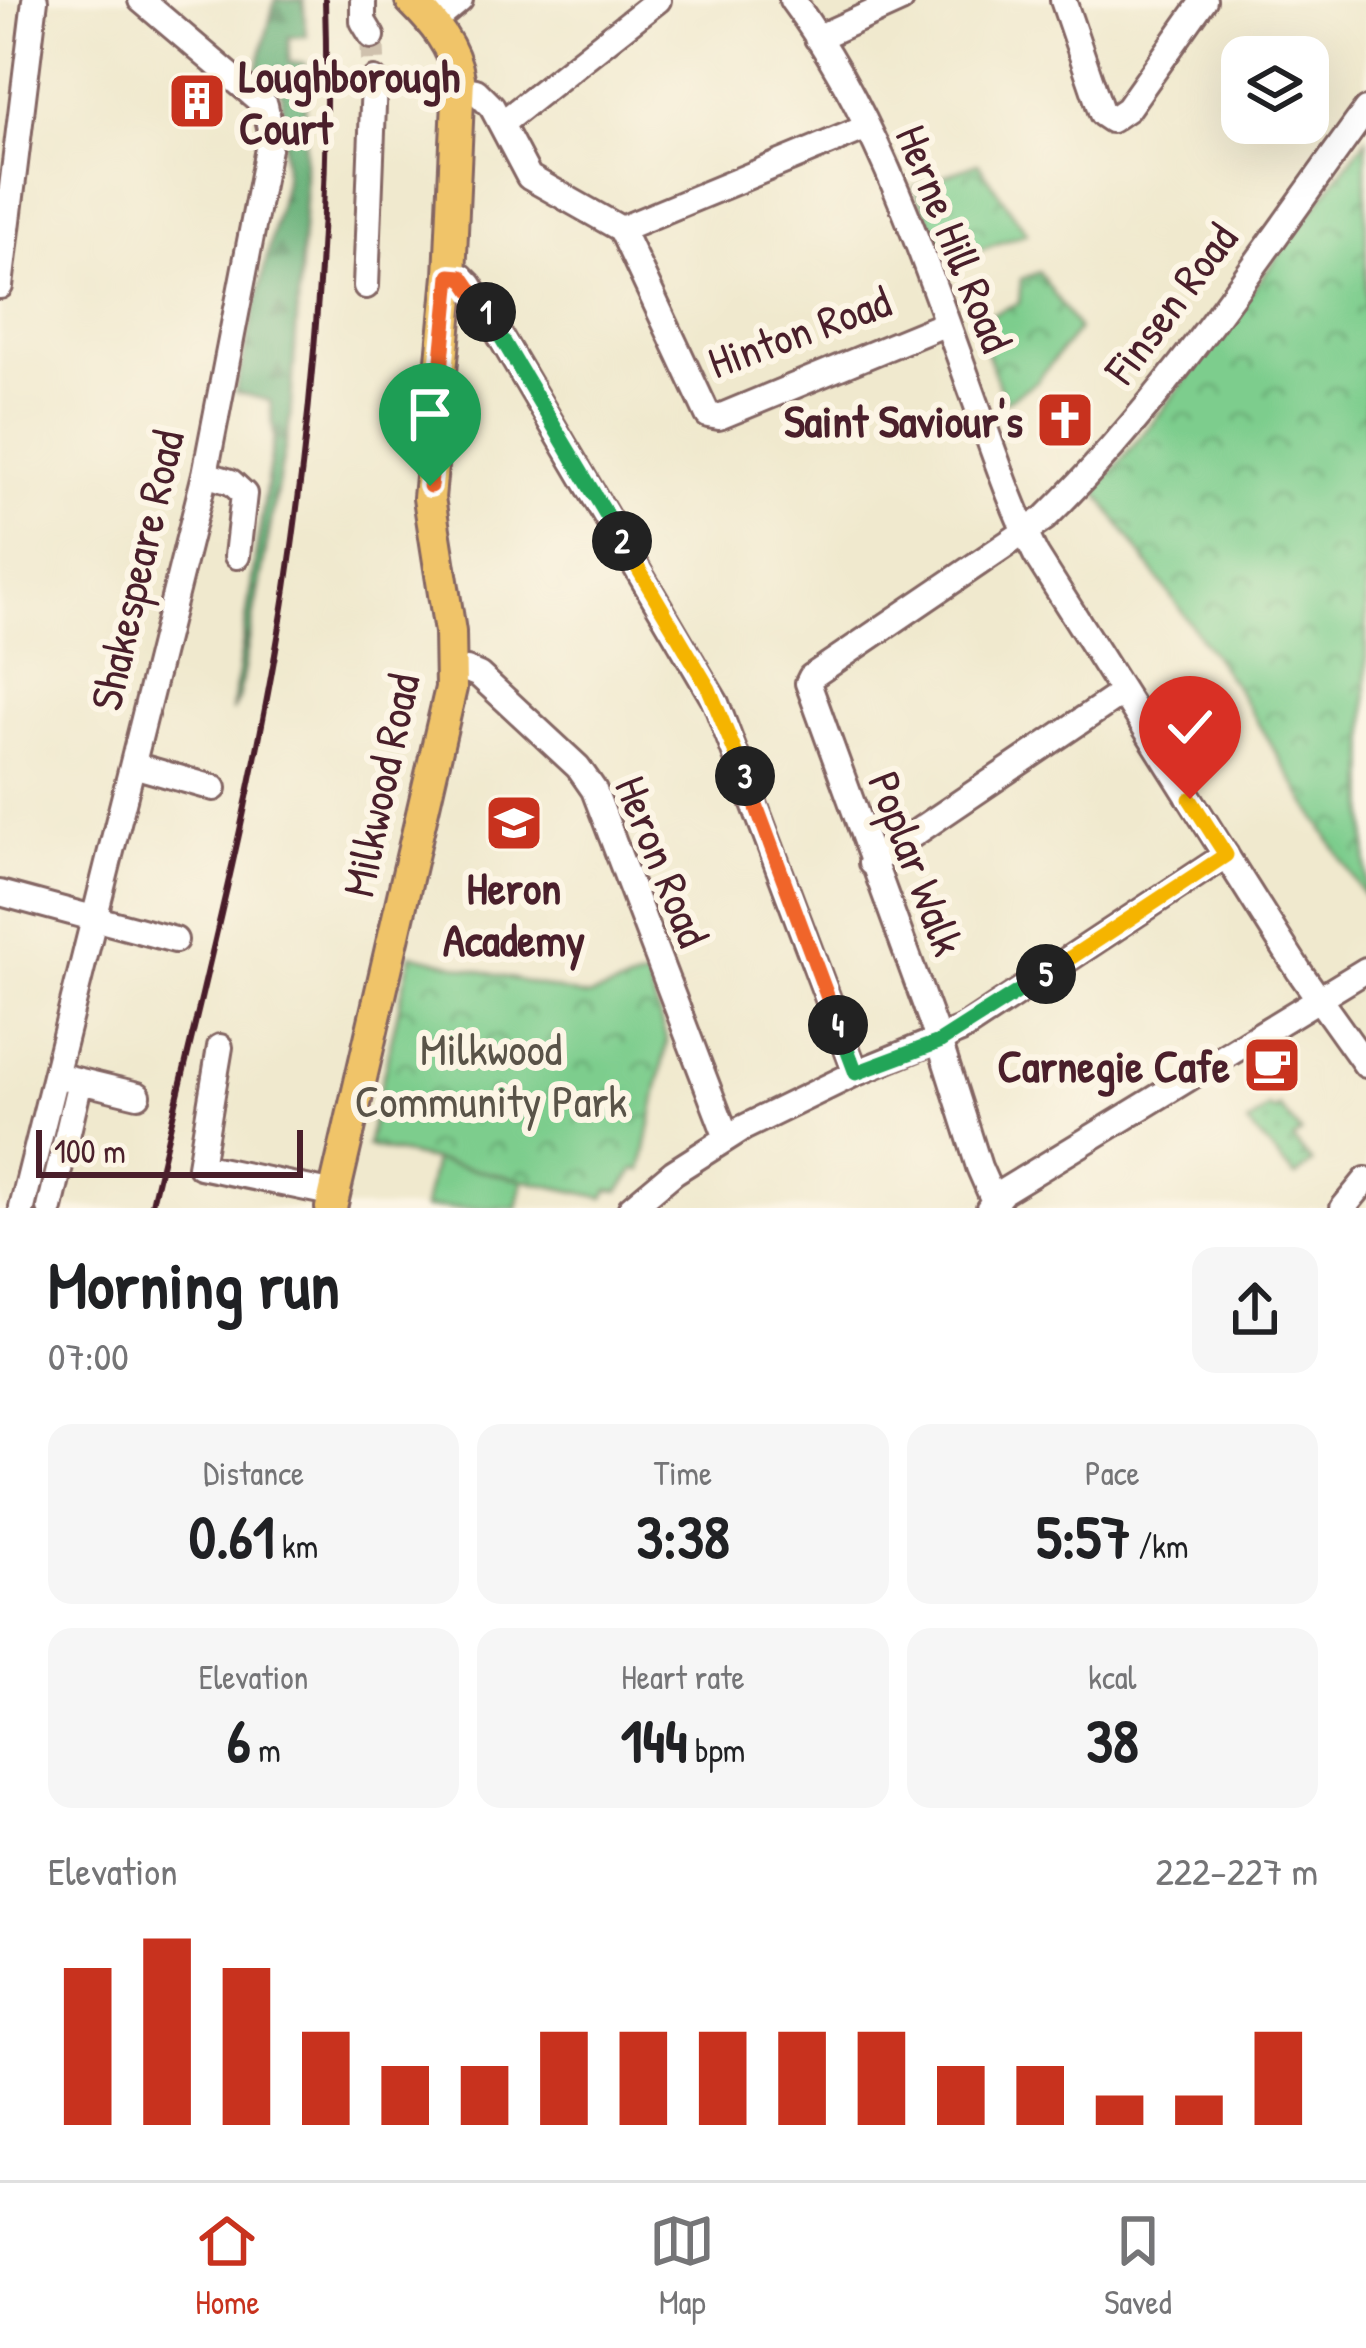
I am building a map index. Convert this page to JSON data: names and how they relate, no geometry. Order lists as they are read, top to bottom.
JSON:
{
  "streets": {
    "main road": ["Milkwood Road"],
    "street": [
      "Herne Hill Road",
      "Finsen Road",
      "Hinton Road",
      "Shakespeare Road",
      "Heron Road",
      "Poplar Walk"
    ]
  },
  "crossings": [
    ["Herne Hill Road", "Finsen Road"],
    ["Herne Hill Road", "Hinton Road"],
    ["Finsen Road", "Poplar Walk"],
    ["Milkwood Road", "Heron Road"]
  ],
  "parks": ["Milkwood Community Park"],
  "places": {
    "building": ["Loughborough Court"],
    "church": ["Saint Saviour's"],
    "school or university": ["Heron Academy"],
    "cafe": ["Carnegie Cafe"]
  },
  "scale_bar": "100 m",
  "page": {
    "pins": [
      "1",
      "2",
      "3",
      "5",
      "4"
    ],
    "scale": "100 m",
    "heading": ["Morning run", "07:00"],
    "stats": [
      ["Distance", "0.61 km"],
      ["Time", "3:38"],
      ["Pace", "5:57 /km"],
      ["Elevation", "6 m"],
      ["Heart rate", "144 bpm"],
      ["kcal", "38"]
    ],
    "chart": ["Elevation", "222–227 m"],
    "tabs": ["Home", "Map", "Saved"]
  }
}
